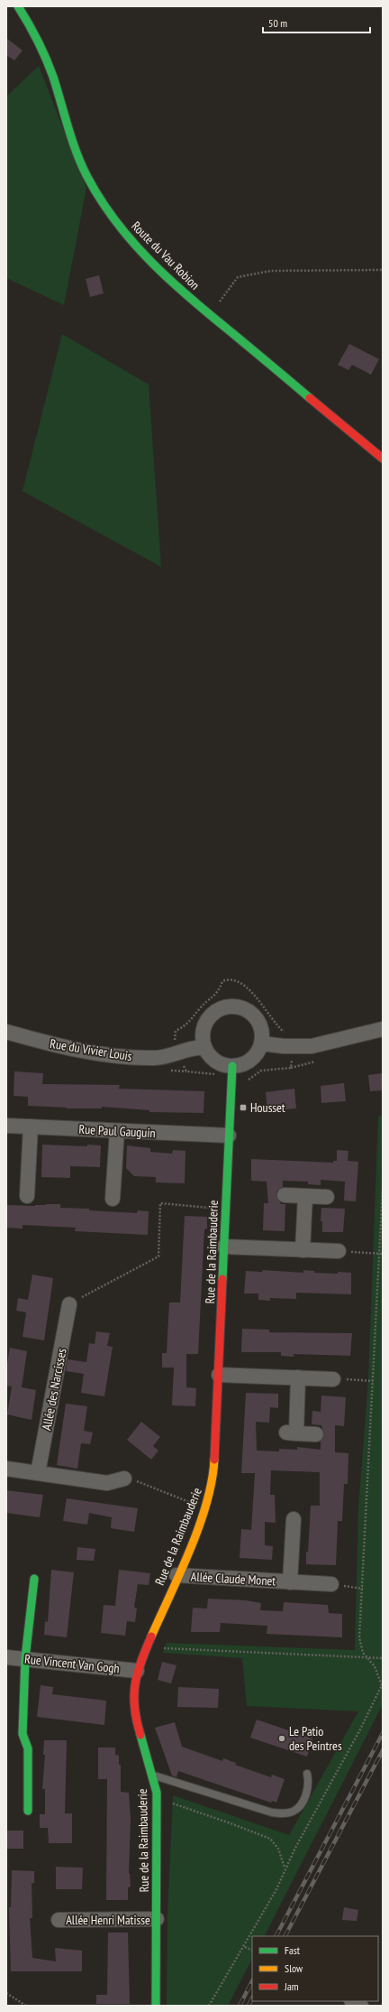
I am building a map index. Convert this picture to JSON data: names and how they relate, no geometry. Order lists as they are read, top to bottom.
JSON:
{
  "streets": {
    "street": [
      "Route du Vau Robion",
      "Rue du Vivier Louis",
      "Rue Paul Gauguin",
      "Rue de la Raimbauderie",
      "Allée des Narcisses",
      "Allée Claude Monet",
      "Rue Vincent Van Gogh",
      "Allée Henri Matisse"
    ]
  },
  "crossings": [
    ["Rue du Vivier Louis", "Rue de la Raimbauderie"],
    ["Rue Paul Gauguin", "Rue de la Raimbauderie"],
    ["Rue de la Raimbauderie", "Allée Claude Monet"],
    ["Rue de la Raimbauderie", "Rue Vincent Van Gogh"],
    ["Rue de la Raimbauderie", "Allée Henri Matisse"]
  ],
  "places": {
    "transit": ["Housset"],
    "other": ["Le Patio des Peintres"]
  },
  "legend": ["Fast", "Slow", "Jam"],
  "scale_bar": "50 m"
}
